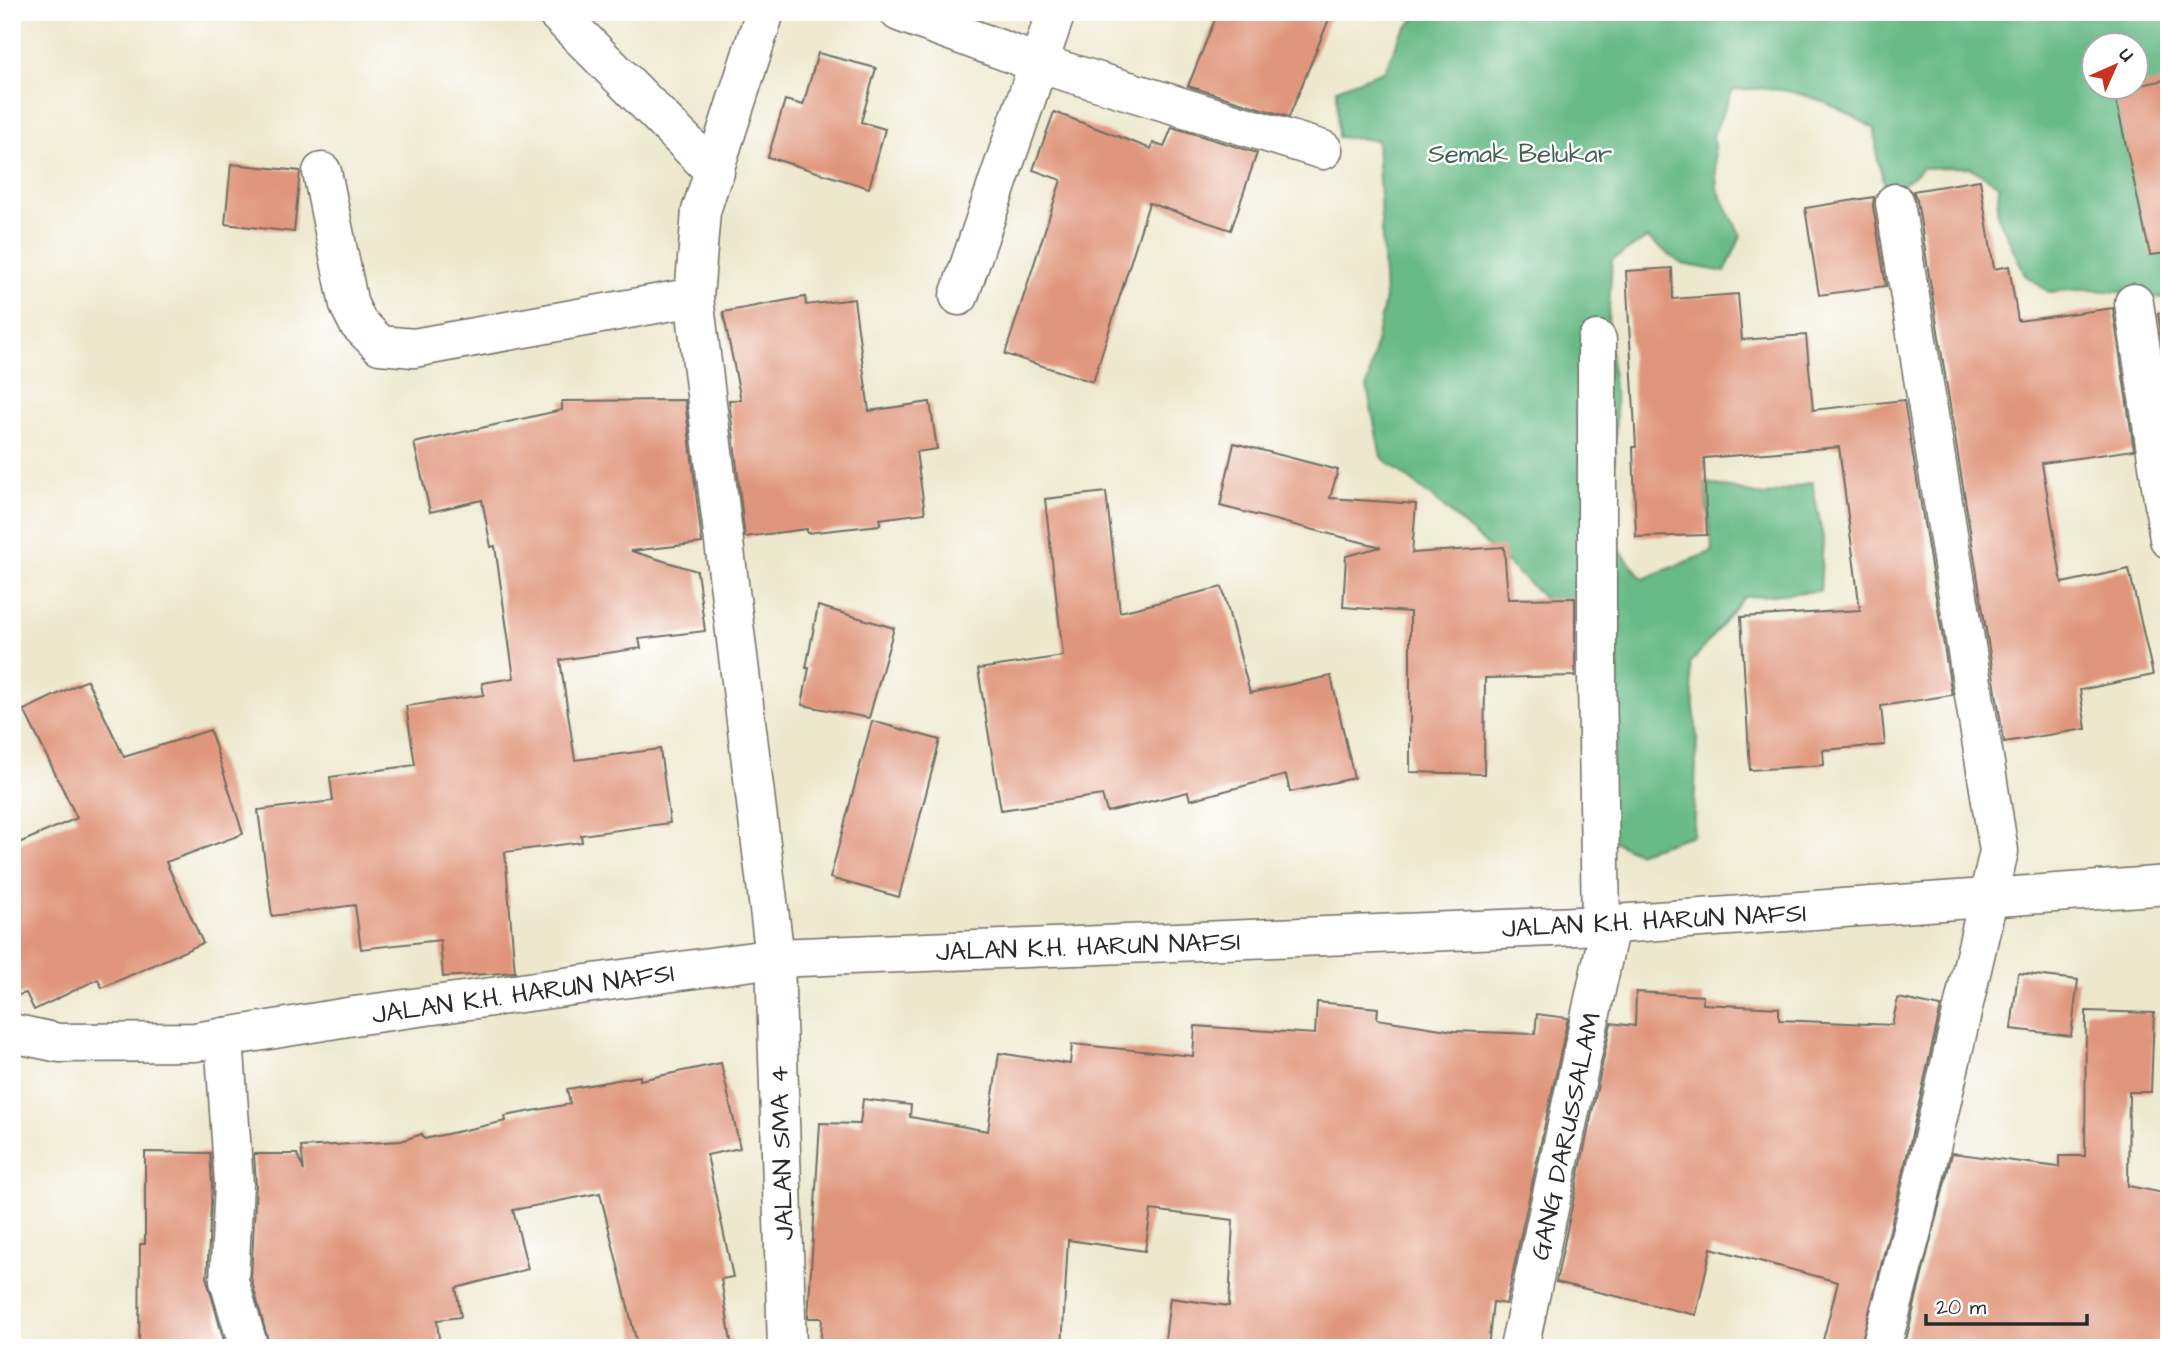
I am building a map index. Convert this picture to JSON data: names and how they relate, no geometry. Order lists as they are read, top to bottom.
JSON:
{
  "streets": {
    "street": ["JALAN K.H. HARUN NAFSI", "GANG DARUSSALAM", "JALAN SMA 4"]
  },
  "crossings": [
    ["JALAN K.H. HARUN NAFSI", "GANG DARUSSALAM"],
    ["JALAN K.H. HARUN NAFSI", "JALAN SMA 4"]
  ],
  "parks": ["Semak Belukar"],
  "scale_bar": "20 m",
  "north": "top right"
}
